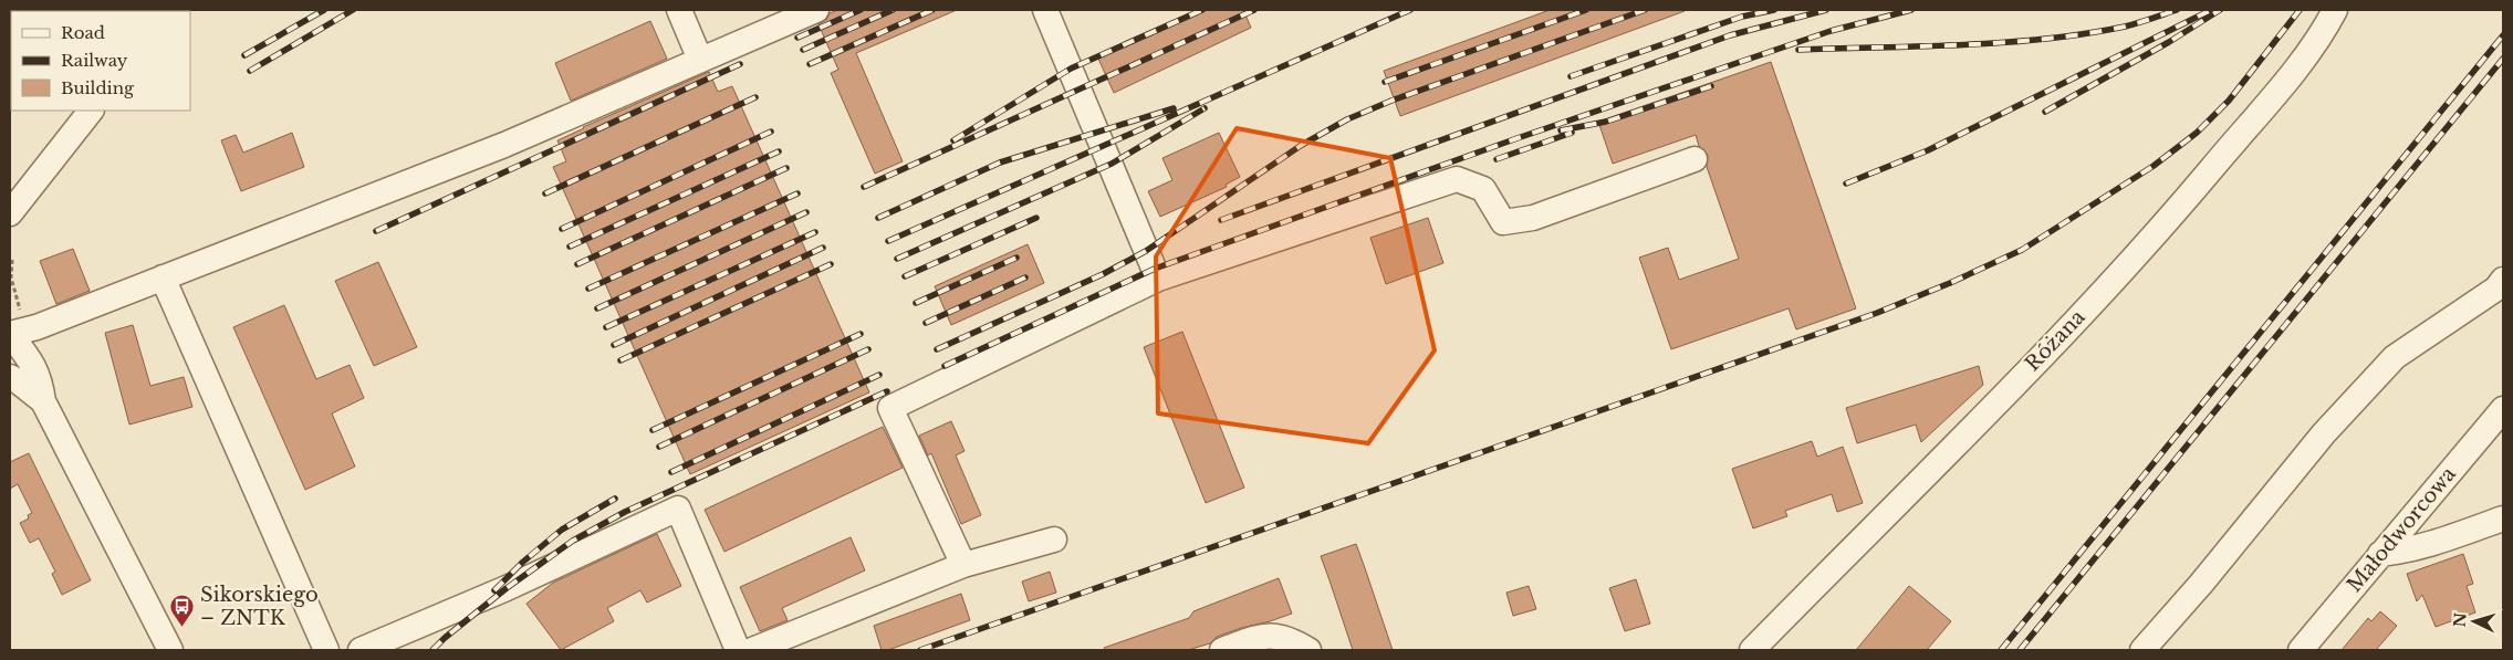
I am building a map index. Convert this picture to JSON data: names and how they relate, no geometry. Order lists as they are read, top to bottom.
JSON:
{
  "streets": {
    "street": ["Różana", "Małodworcowa"]
  },
  "places": {
    "bus stop": ["Sikorskiego – ZNTK"]
  },
  "legend": ["Road", "Railway", "Building"],
  "north": "left"
}
